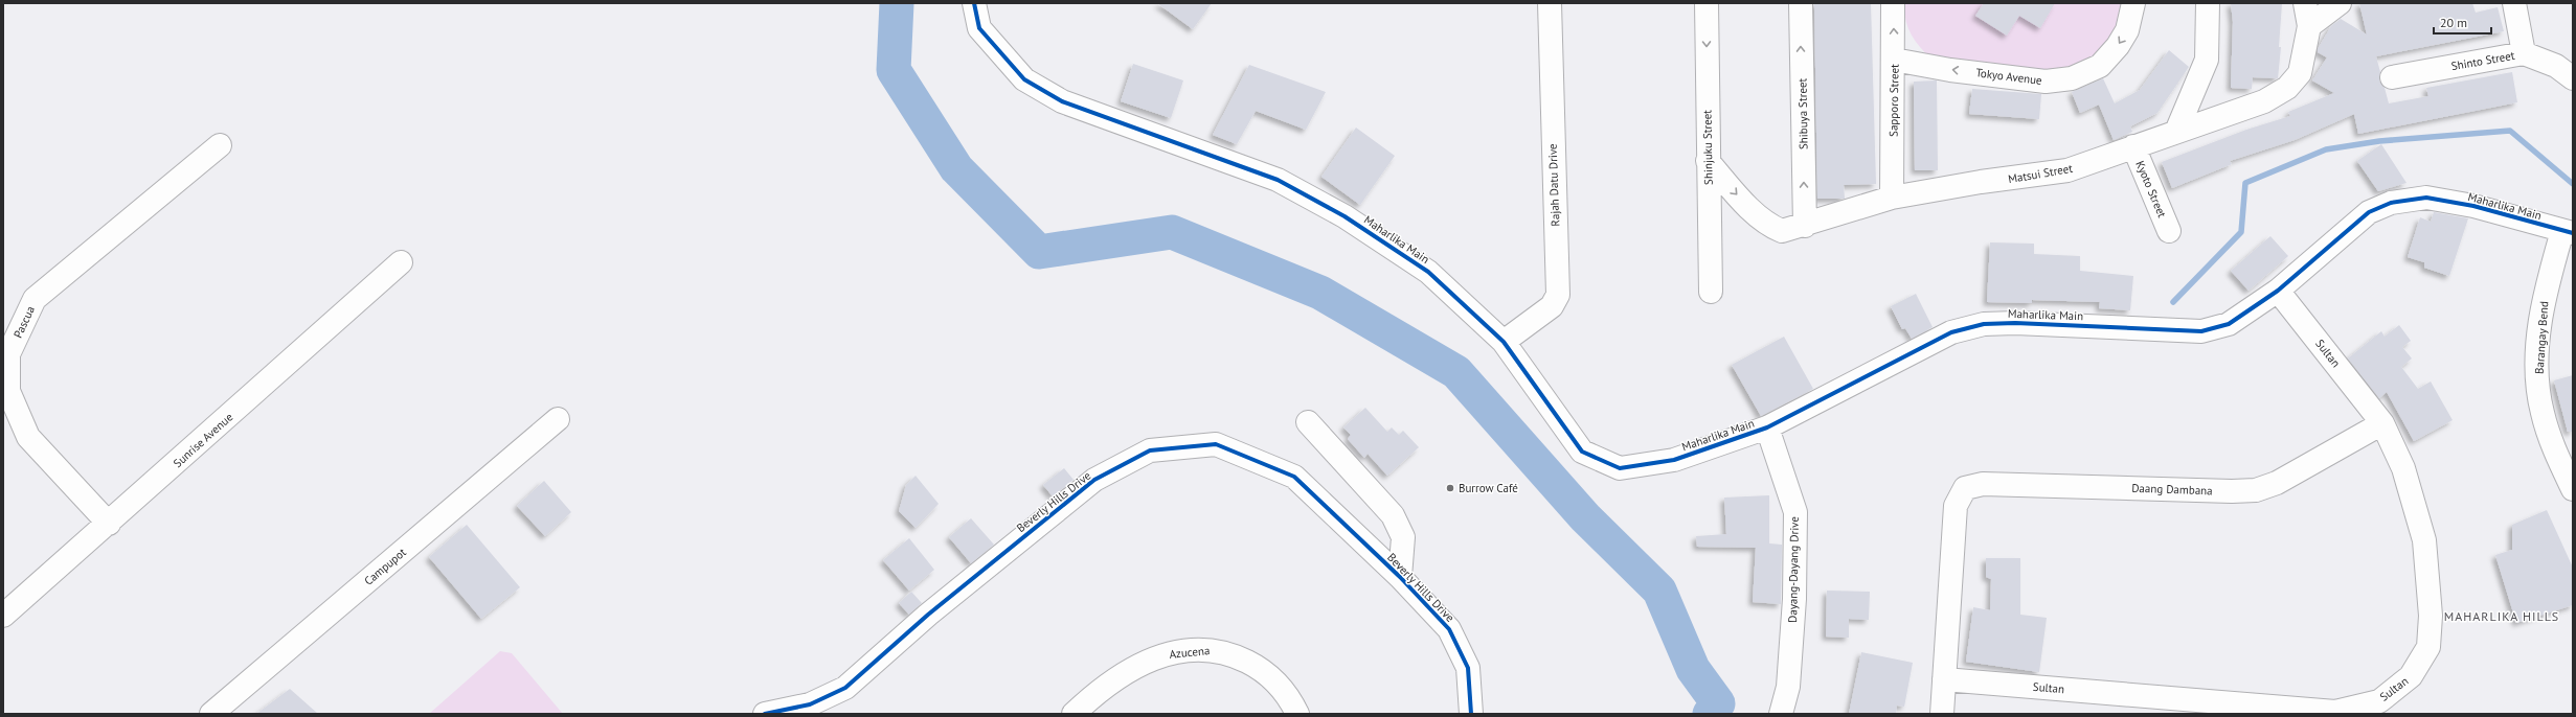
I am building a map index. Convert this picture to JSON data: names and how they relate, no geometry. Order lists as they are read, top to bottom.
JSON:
{
  "streets": {
    "street": [
      "Shinto Street",
      "Tokyo Avenue",
      "Sapporo Street",
      "Shibuya Street",
      "Shinjuku Street",
      "Matsui Street",
      "Rajah Datu Drive",
      "Kyoto Street",
      "Maharlika Main",
      "Pascua",
      "Barangay Bend",
      "Sultan",
      "Sunrise Avenue",
      "Daang Dambana",
      "Beverly Hills Drive",
      "Campupot",
      "Dayang-Dayang Drive",
      "Azucena"
    ]
  },
  "crossings": [
    ["Tokyo Avenue", "Sapporo Street"],
    ["Sapporo Street", "Matsui Street"],
    ["Shibuya Street", "Matsui Street"],
    ["Shinjuku Street", "Matsui Street"],
    ["Matsui Street", "Kyoto Street"],
    ["Rajah Datu Drive", "Maharlika Main"],
    ["Maharlika Main", "Barangay Bend"],
    ["Maharlika Main", "Sultan"],
    ["Maharlika Main", "Dayang-Dayang Drive"],
    ["Pascua", "Sunrise Avenue"],
    ["Sultan", "Daang Dambana"]
  ],
  "one_way": ["Tokyo Avenue", "Shibuya Street", "Shinjuku Street"],
  "districts": ["MAHARLIKA HILLS"],
  "places": ["Burrow Café"],
  "scale_bar": "20 m"
}
